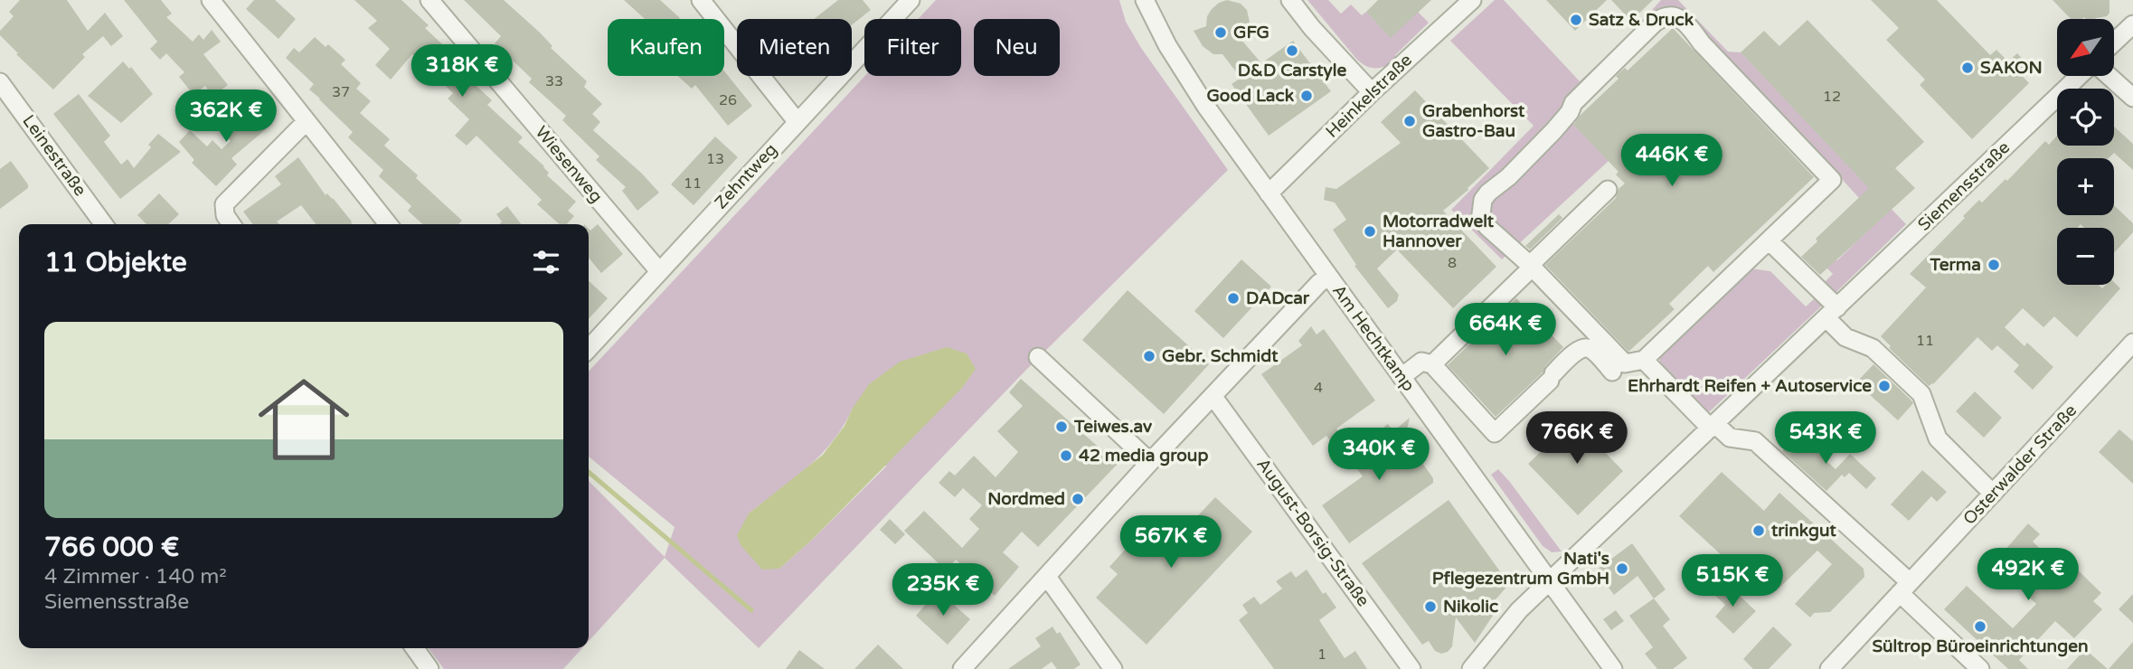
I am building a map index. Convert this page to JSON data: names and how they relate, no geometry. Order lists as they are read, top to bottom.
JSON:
{
  "streets": {
    "street": [
      "Heinkelstraße",
      "Leinestraße",
      "Wiesenweg",
      "Zehntweg",
      "Siemensstraße",
      "Am Hechtkamp",
      "Osterwalder Straße",
      "August-Borsig-Straße"
    ]
  },
  "crossings": [
    ["Heinkelstraße", "Am Hechtkamp"],
    ["Wiesenweg", "Zehntweg"],
    ["Siemensstraße", "Am Hechtkamp"]
  ],
  "places": [
    "Satz & Druck",
    "GFG",
    "D&D Carstyle",
    "SAKON",
    "Good Lack",
    "Grabenhorst Gastro-Bau",
    "Motorradwelt Hannover",
    "Terma",
    "DADcar",
    "Gebr. Schmidt",
    "Ehrhardt Reifen + Autoservice",
    "Teiwes.av",
    "42 media group",
    "Nordmed",
    "trinkgut",
    "Nati's Pflegezentrum GmbH",
    "Nikolic",
    "Sültrop Büroeinrichtungen"
  ],
  "house_numbers": [
    "33",
    "37",
    "12",
    "26",
    "13",
    "11",
    "8",
    "11",
    "4",
    "1"
  ],
  "north": "bottom left",
  "page": {
    "map_buttons": ["+", "−"],
    "chip": [
      "Kaufen",
      "Mieten",
      "Filter",
      "Neu"
    ],
    "price": [
      "318K €",
      "362K €",
      "446K €",
      "664K €",
      "766K €",
      "543K €",
      "340K €",
      "567K €",
      "492K €",
      "515K €",
      "235K €"
    ],
    "heading": "11 Objekte",
    "list": [
      {
        "name": "766 000 €",
        "note": "4 Zimmer · 140 m² · Siemensstraße"
      }
    ]
  }
}
